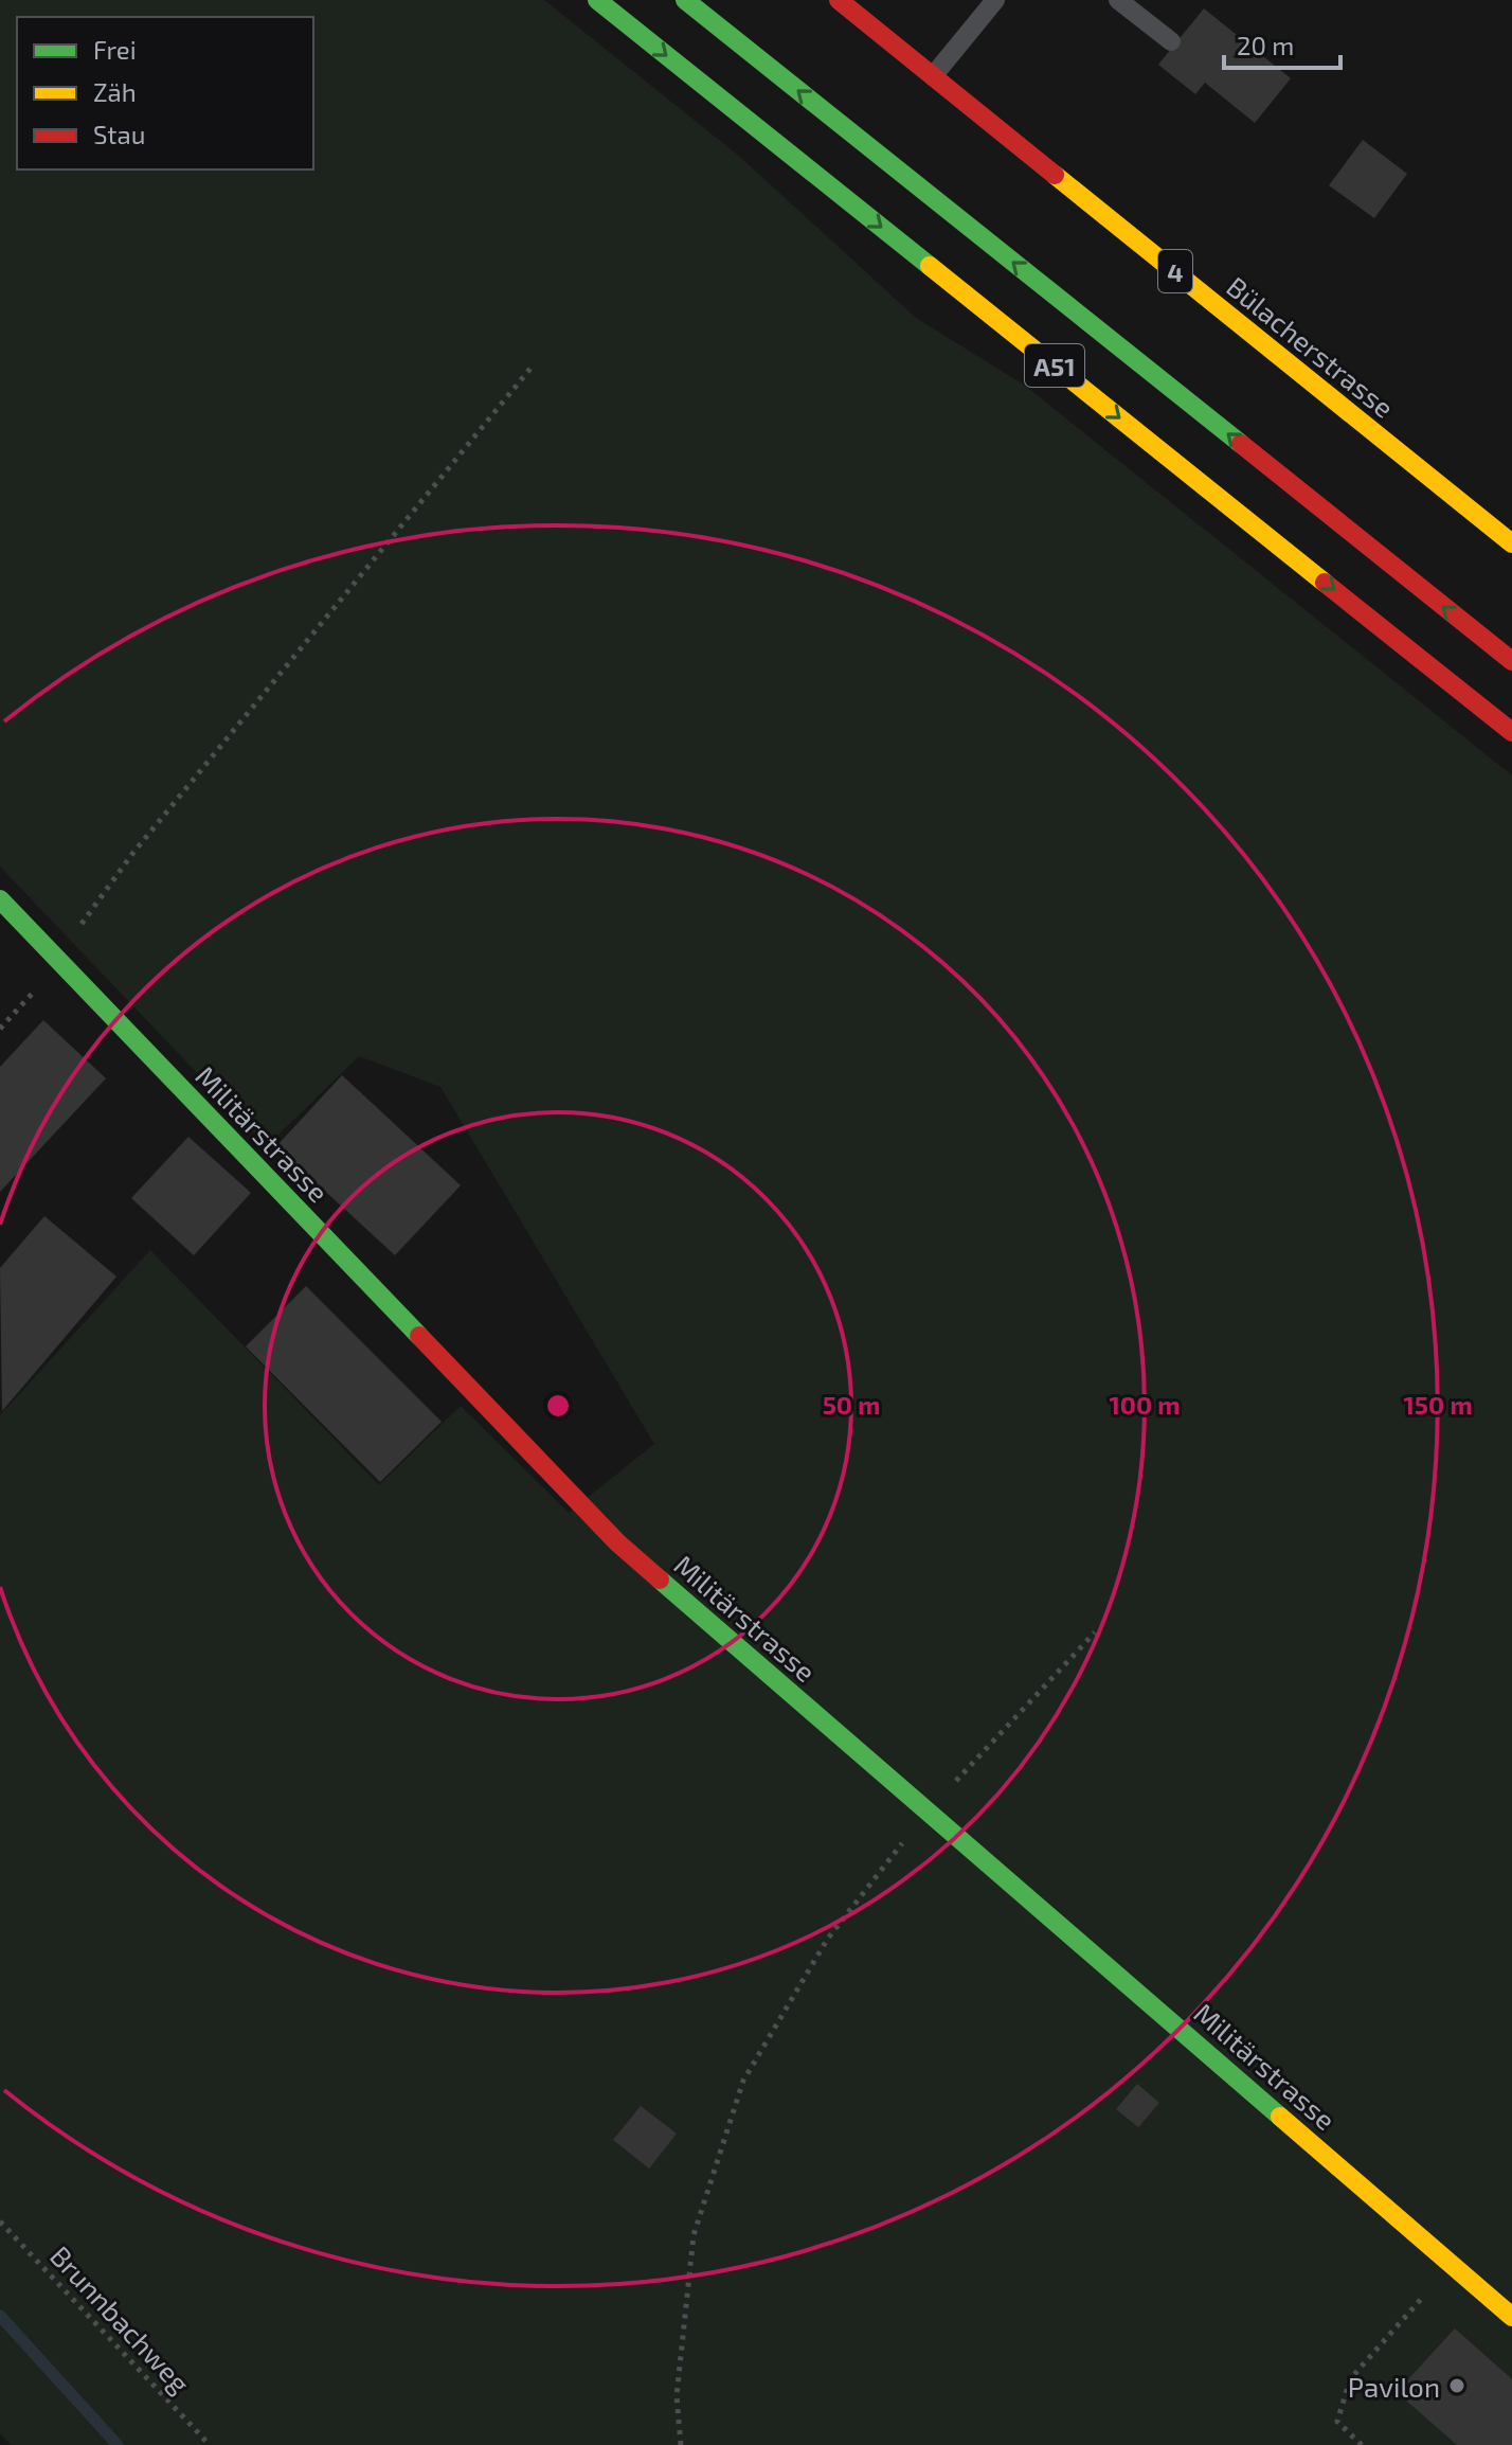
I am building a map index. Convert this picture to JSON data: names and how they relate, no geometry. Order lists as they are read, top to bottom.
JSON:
{
  "streets": {
    "main road": [
      "4",
      "Bülacherstrasse",
      "A51",
      "Militärstrasse"
    ],
    "path": ["Brunnbachweg"]
  },
  "places": ["Pavilon"],
  "legend": ["Frei", "Zäh", "Stau"],
  "scale_bar": "20 m",
  "rings": ["50 m", "100 m", "150 m"]
}
